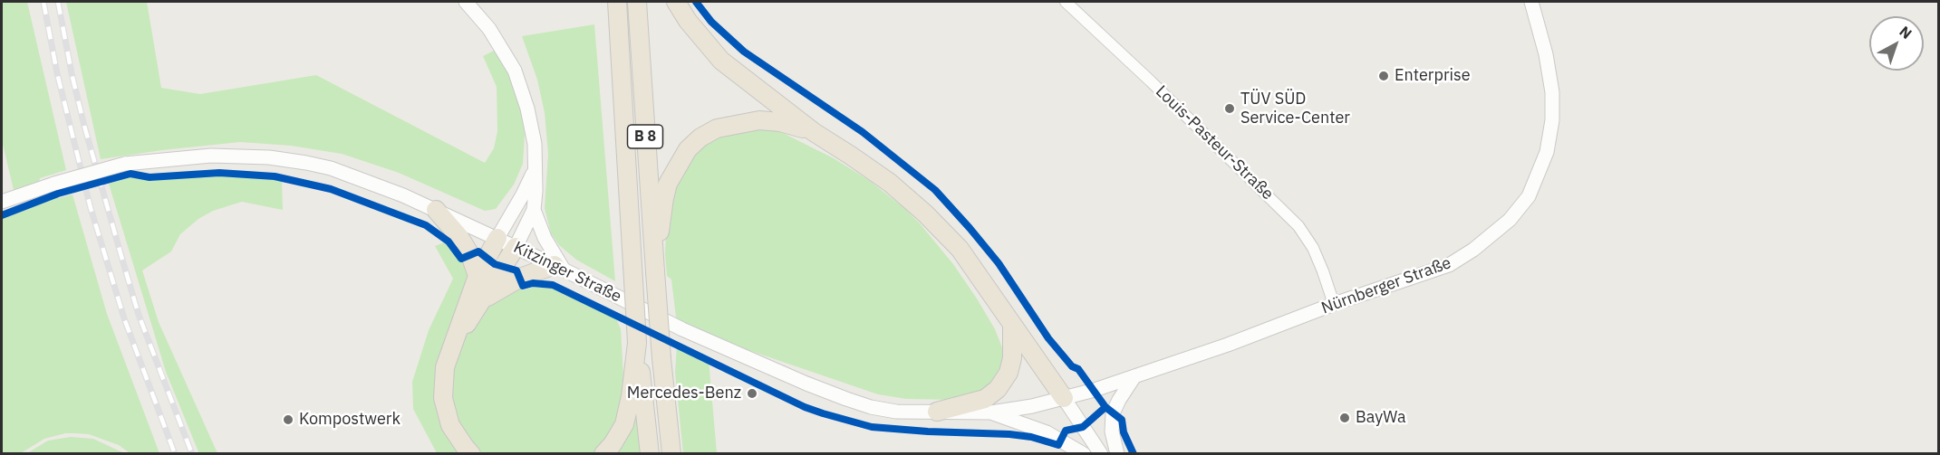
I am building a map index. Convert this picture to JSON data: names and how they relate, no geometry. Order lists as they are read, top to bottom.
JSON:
{
  "streets": {
    "highway": ["B 8"],
    "street": ["Louis-Pasteur-Straße", "Kitzinger Straße", "Nürnberger Straße"]
  },
  "crossings": [
    ["Louis-Pasteur-Straße", "Nürnberger Straße"],
    ["Kitzinger Straße", "Nürnberger Straße"]
  ],
  "places": [
    "Enterprise",
    "TÜV SÜD Service-Center",
    "Mercedes-Benz",
    "BayWa",
    "Kompostwerk"
  ],
  "north": "top right"
}
